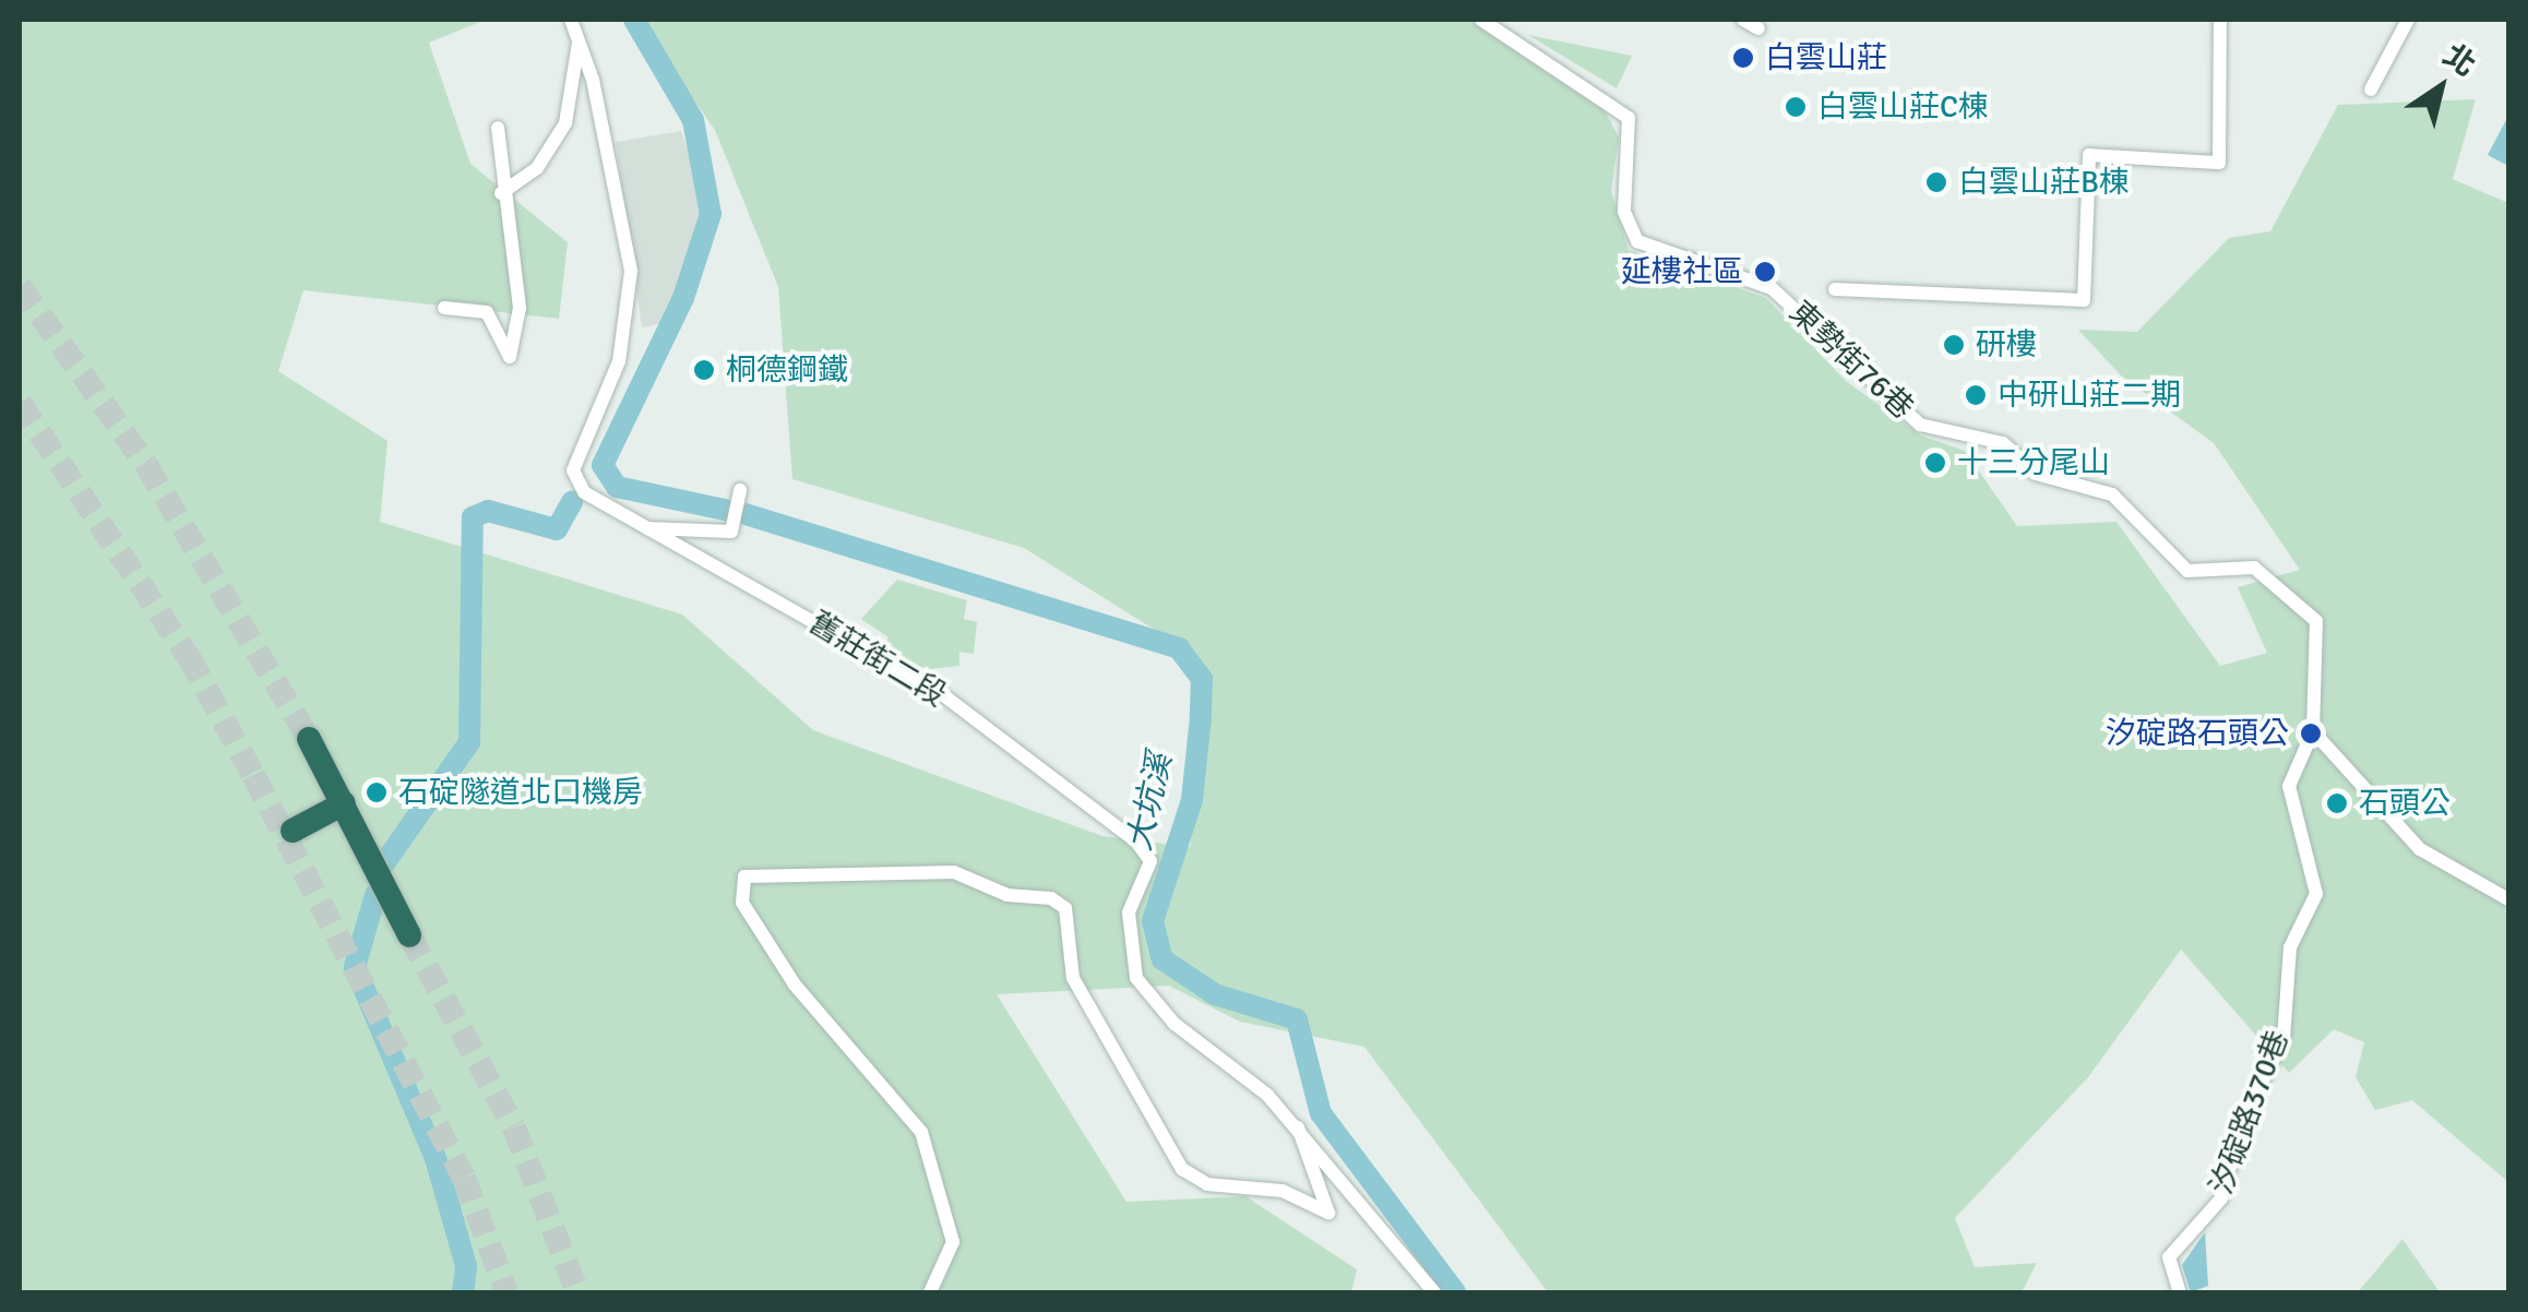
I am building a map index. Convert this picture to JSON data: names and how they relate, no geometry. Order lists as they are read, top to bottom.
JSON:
{
  "streets": {
    "street": ["東勢街76巷", "舊莊街二段", "汐碇路370巷"]
  },
  "crossings": [
    ["東勢街76巷", "汐碇路370巷"]
  ],
  "water": ["大坑溪"],
  "places": [
    "白雲山莊",
    "白雲山莊C棟",
    "白雲山莊B棟",
    "延樓社區",
    "研樓",
    "桐德鋼鐵",
    "中研山莊二期",
    "十三分尾山",
    "汐碇路石頭公",
    "石碇隧道北口機房",
    "石頭公"
  ],
  "north": "top right"
}
